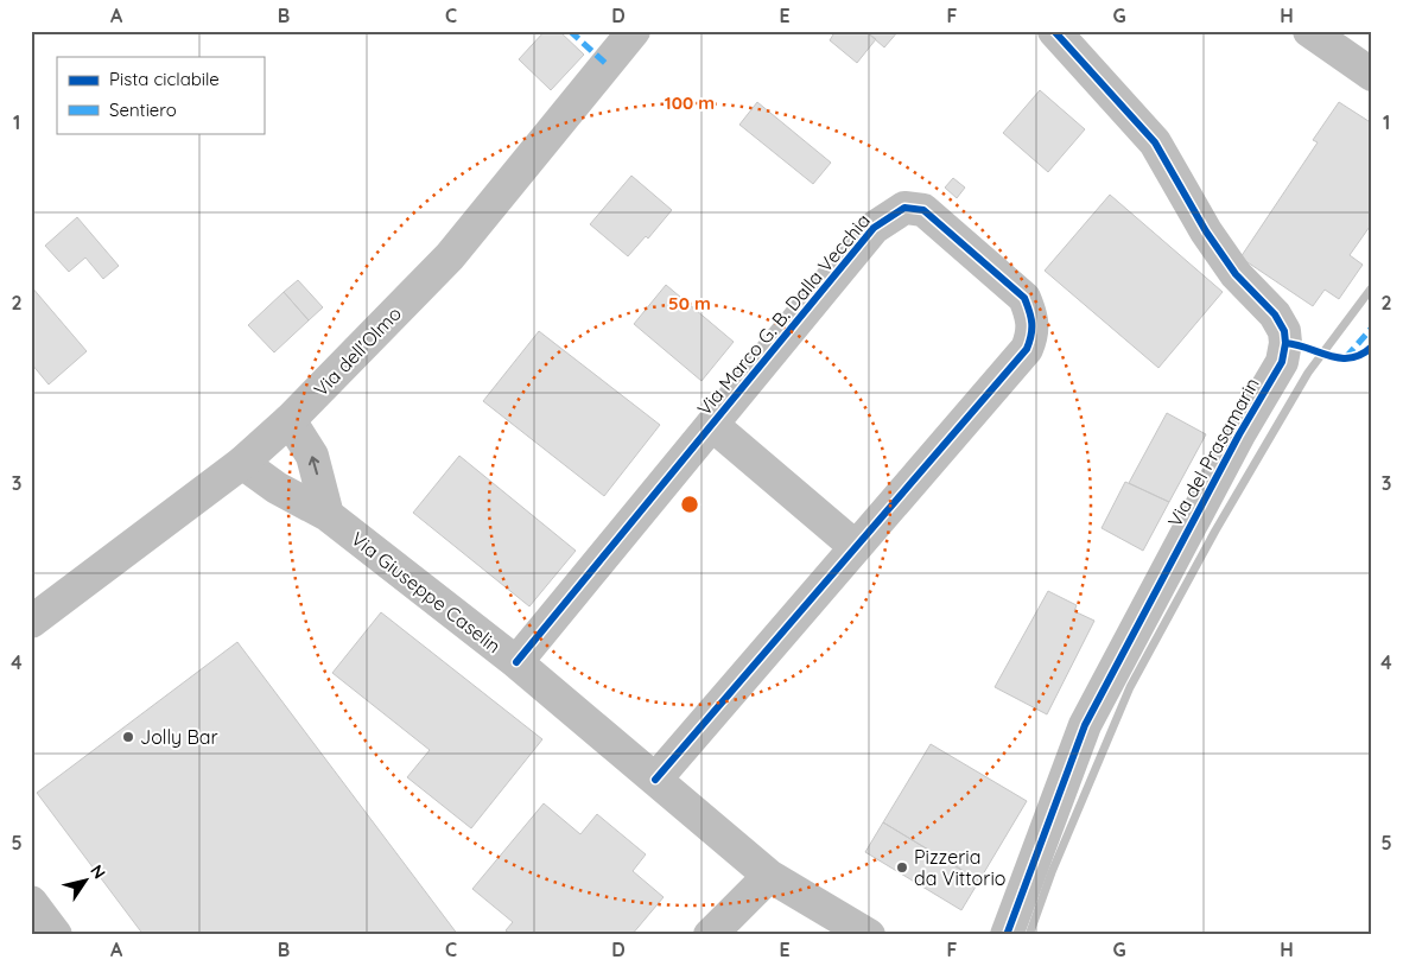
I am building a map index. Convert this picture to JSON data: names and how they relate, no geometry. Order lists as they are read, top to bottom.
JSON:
{
  "streets": {
    "street": [
      "Via Marco G. B. Dalla Vecchia",
      "Via dell'Olmo",
      "Via del Prasamarin",
      "Via Giuseppe Caselin"
    ]
  },
  "crossings": [
    ["Via Marco G. B. Dalla Vecchia", "Via Giuseppe Caselin"],
    ["Via dell'Olmo", "Via Giuseppe Caselin"]
  ],
  "places": ["Jolly Bar", "Pizzeria da Vittorio"],
  "legend": ["Pista ciclabile", "Sentiero"],
  "north": "top right",
  "grid": {
    "columns": [
      "A",
      "B",
      "C",
      "D",
      "E",
      "F",
      "G",
      "H"
    ],
    "rows": [
      "1",
      "2",
      "3",
      "4",
      "5"
    ]
  },
  "rings": ["100 m", "50 m"]
}
